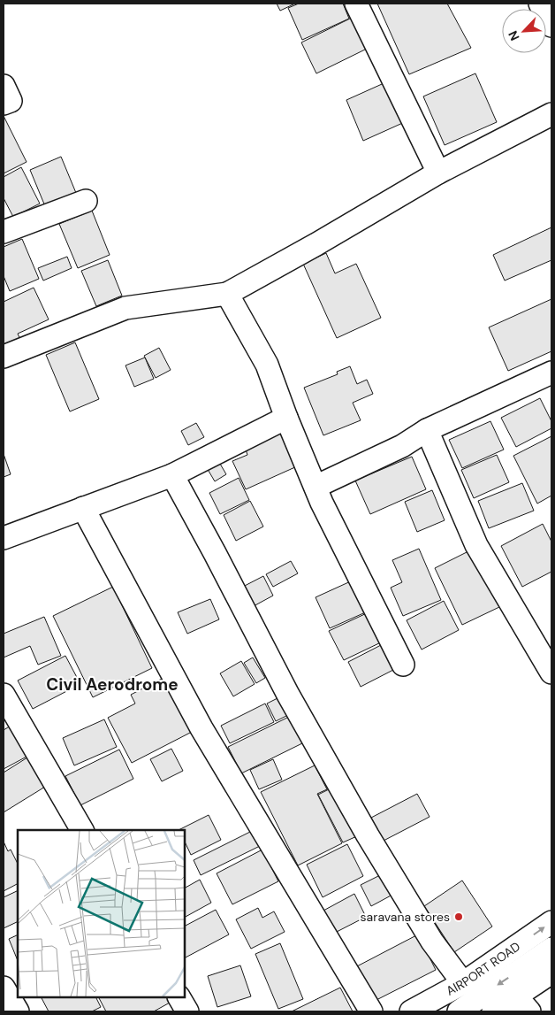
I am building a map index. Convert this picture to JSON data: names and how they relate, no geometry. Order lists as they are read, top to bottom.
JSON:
{
  "streets": {
    "street": ["AIRPORT ROAD"]
  },
  "districts": ["Civil Aerodrome"],
  "places": ["saravana stores"],
  "north": "bottom left"
}
